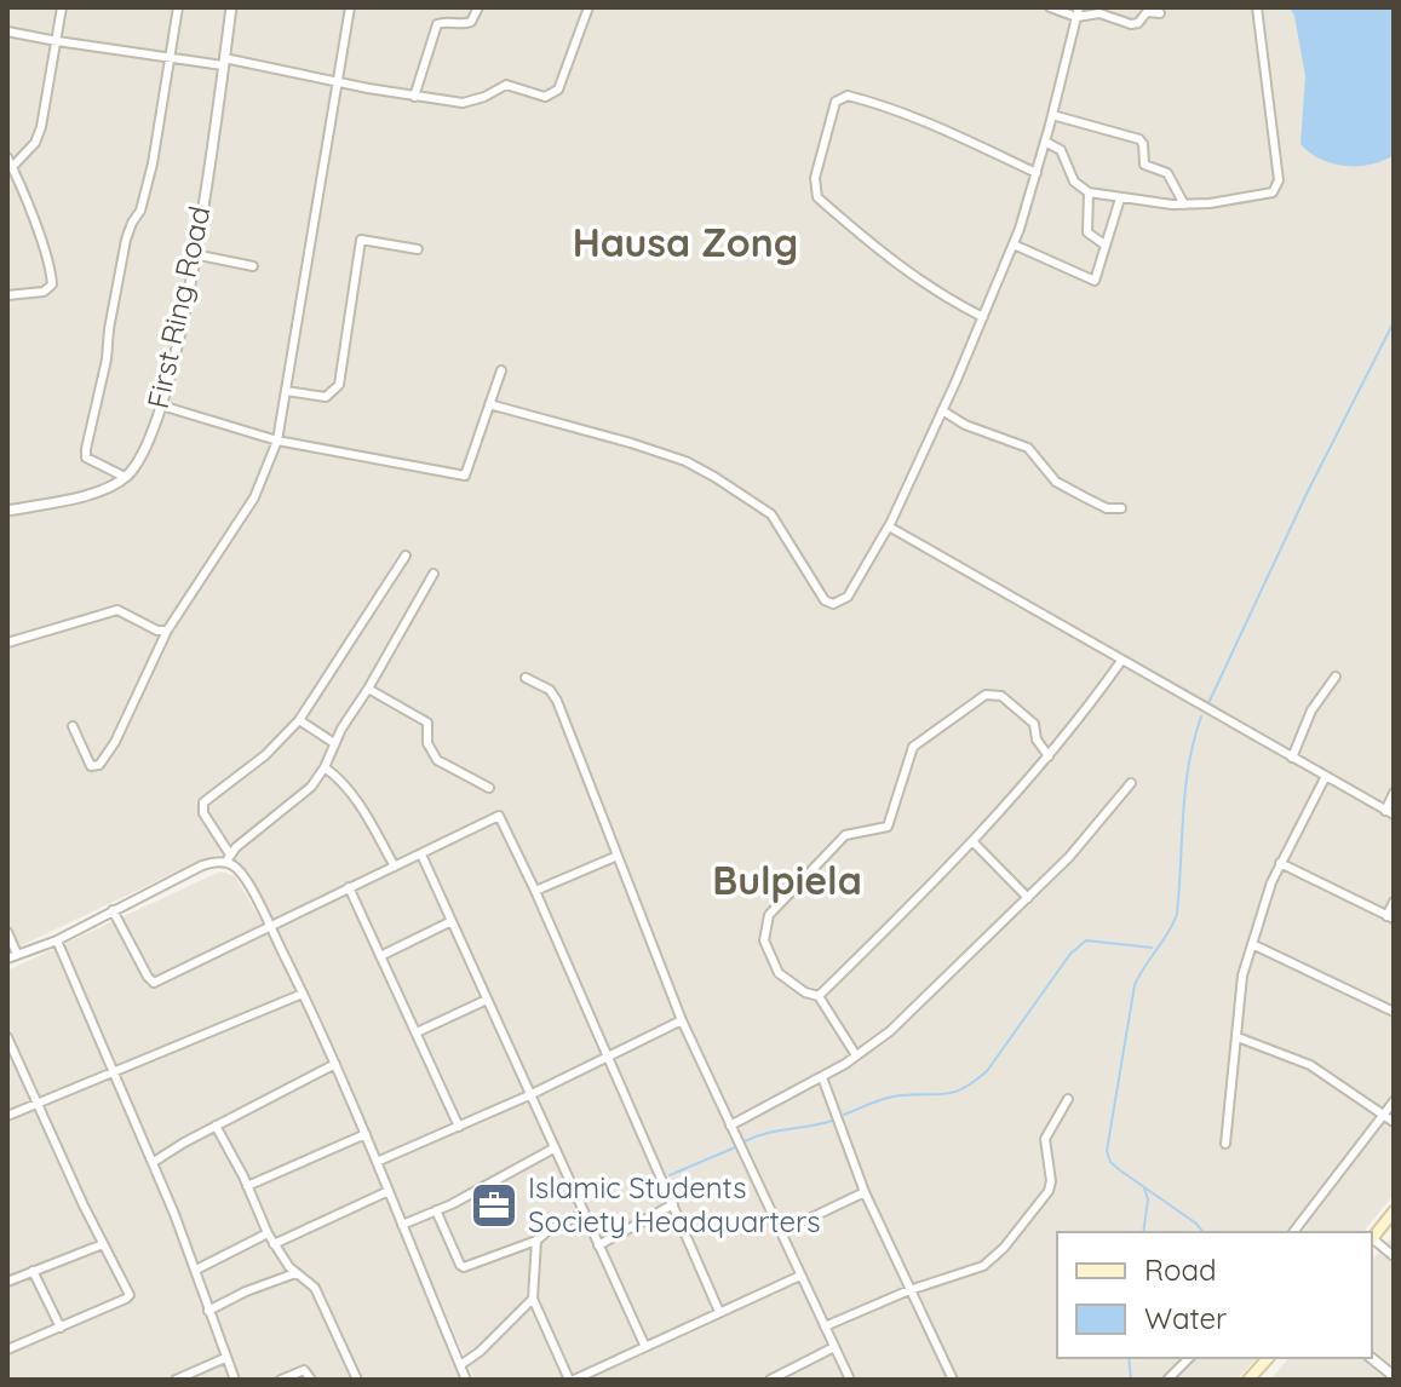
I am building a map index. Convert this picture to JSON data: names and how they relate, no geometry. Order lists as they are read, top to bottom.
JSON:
{
  "streets": {
    "street": ["First Ring Road"]
  },
  "districts": ["Hausa Zong", "Bulpiela"],
  "places": {
    "office": ["Islamic Students Society Headquarters"]
  },
  "legend": ["Road", "Water"]
}
